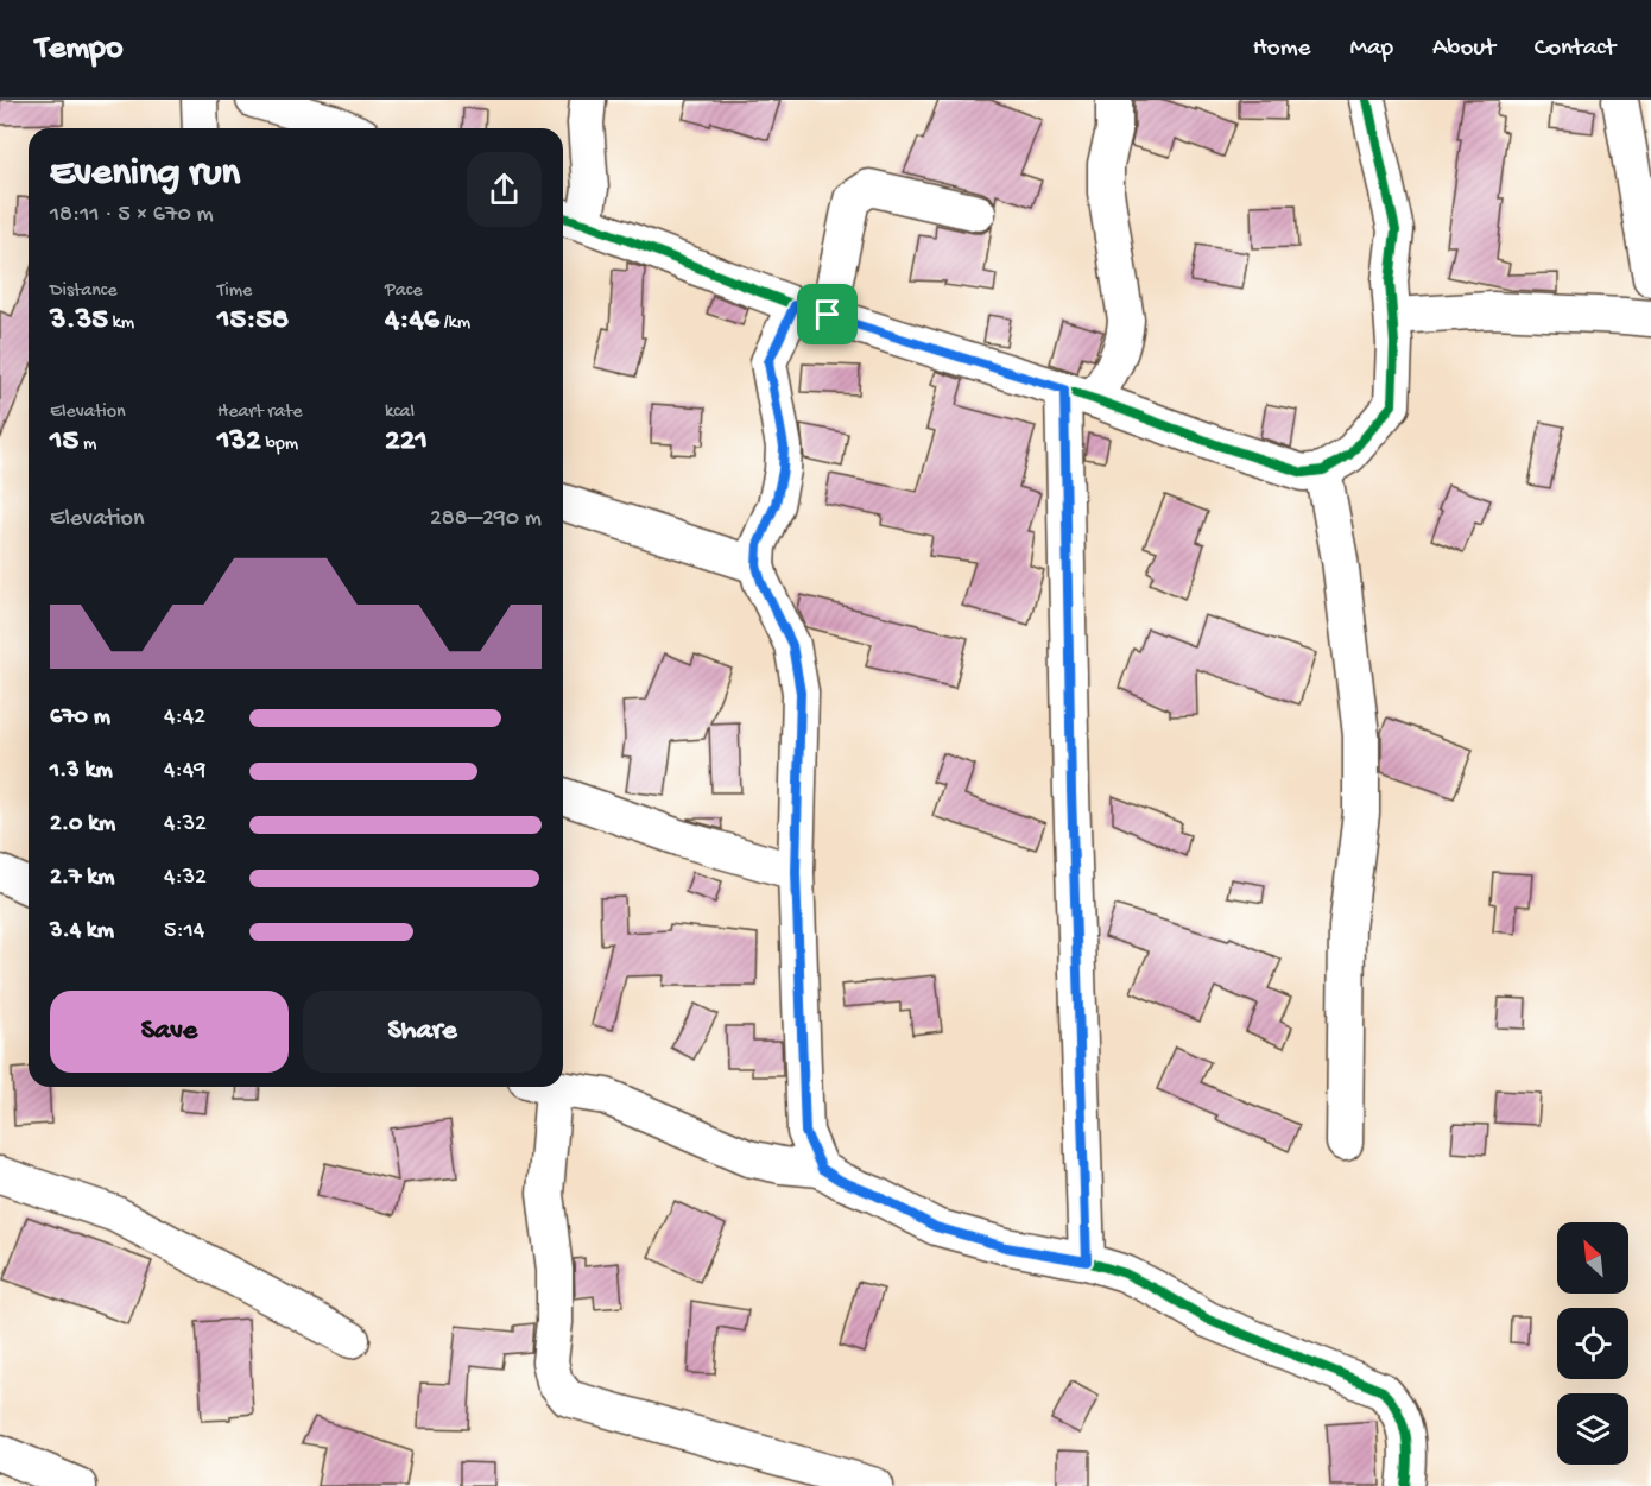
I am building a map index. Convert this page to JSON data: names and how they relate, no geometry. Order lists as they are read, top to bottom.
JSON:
{
  "north": "top left",
  "page": {
    "header": "Tempo",
    "nav": [
      "Home",
      "Map",
      "About",
      "Contact"
    ],
    "heading": ["Evening run", "18:11 · 5 × 670 m"],
    "stats": [
      ["Distance", "3.35 km"],
      ["Time", "15:58"],
      ["Pace", "4:46 /km"],
      ["Elevation", "15 m"],
      ["Heart rate", "132 bpm"],
      ["kcal", "221"]
    ],
    "chart": ["Elevation", "288–290 m"],
    "list": [
      {
        "name": "670 m",
        "note": "4:42"
      },
      {
        "name": "1.3 km",
        "note": "4:49"
      },
      {
        "name": "2.0 km",
        "note": "4:32"
      },
      {
        "name": "2.7 km",
        "note": "4:32"
      },
      {
        "name": "3.4 km",
        "note": "5:14"
      }
    ],
    "buttons": ["Save", "Share"]
  }
}
